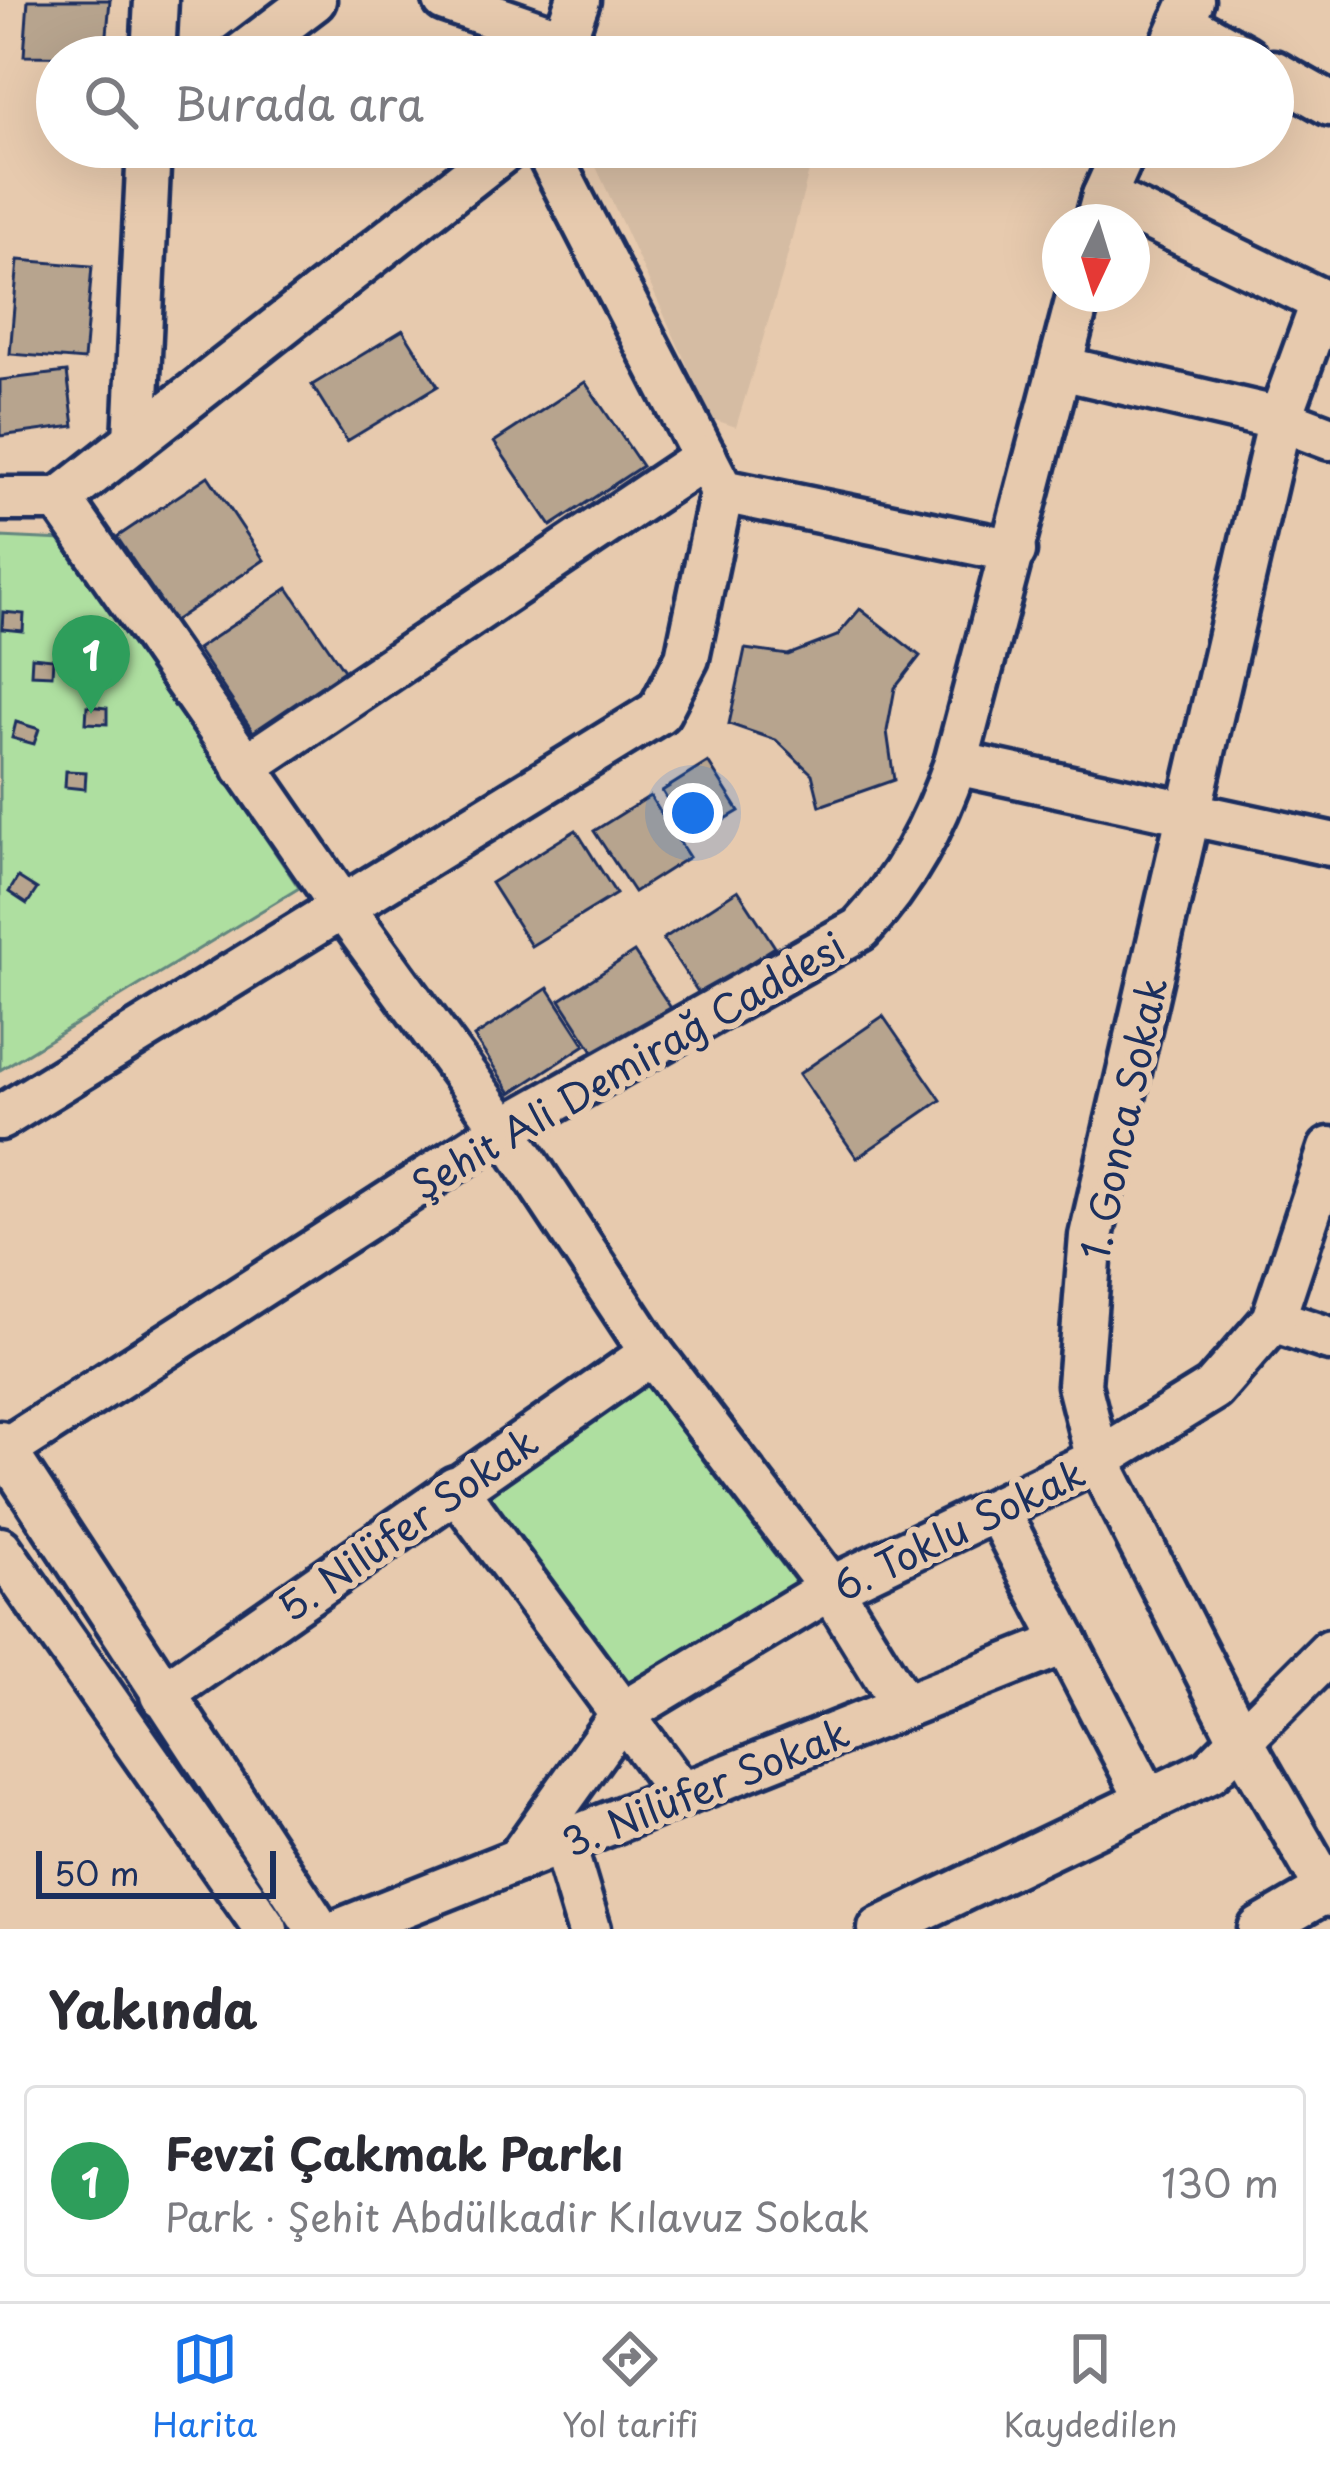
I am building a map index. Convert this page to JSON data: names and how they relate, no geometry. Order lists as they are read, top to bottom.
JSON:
{
  "streets": {
    "street": [
      "Şehit Ali Demirağ Caddesi",
      "1. Gonca Sokak",
      "5. Nilüfer Sokak",
      "6. Toklu Sokak",
      "3. Nilüfer Sokak"
    ]
  },
  "crossings": [
    ["1. Gonca Sokak", "6. Toklu Sokak"],
    ["6. Toklu Sokak", "3. Nilüfer Sokak"]
  ],
  "scale_bar": "50 m",
  "north": "bottom",
  "page": {
    "search": "Burada ara",
    "pins": "1",
    "scale": "50 m",
    "heading": "Yakında",
    "list": [
      {
        "mark": "1",
        "name": "Fevzi Çakmak Parkı",
        "note": "Park · Şehit Abdülkadir Kılavuz Sokak",
        "value": "130 m"
      }
    ],
    "nav": ["Harita", "Yol tarifi", "Kaydedilen"]
  }
}
